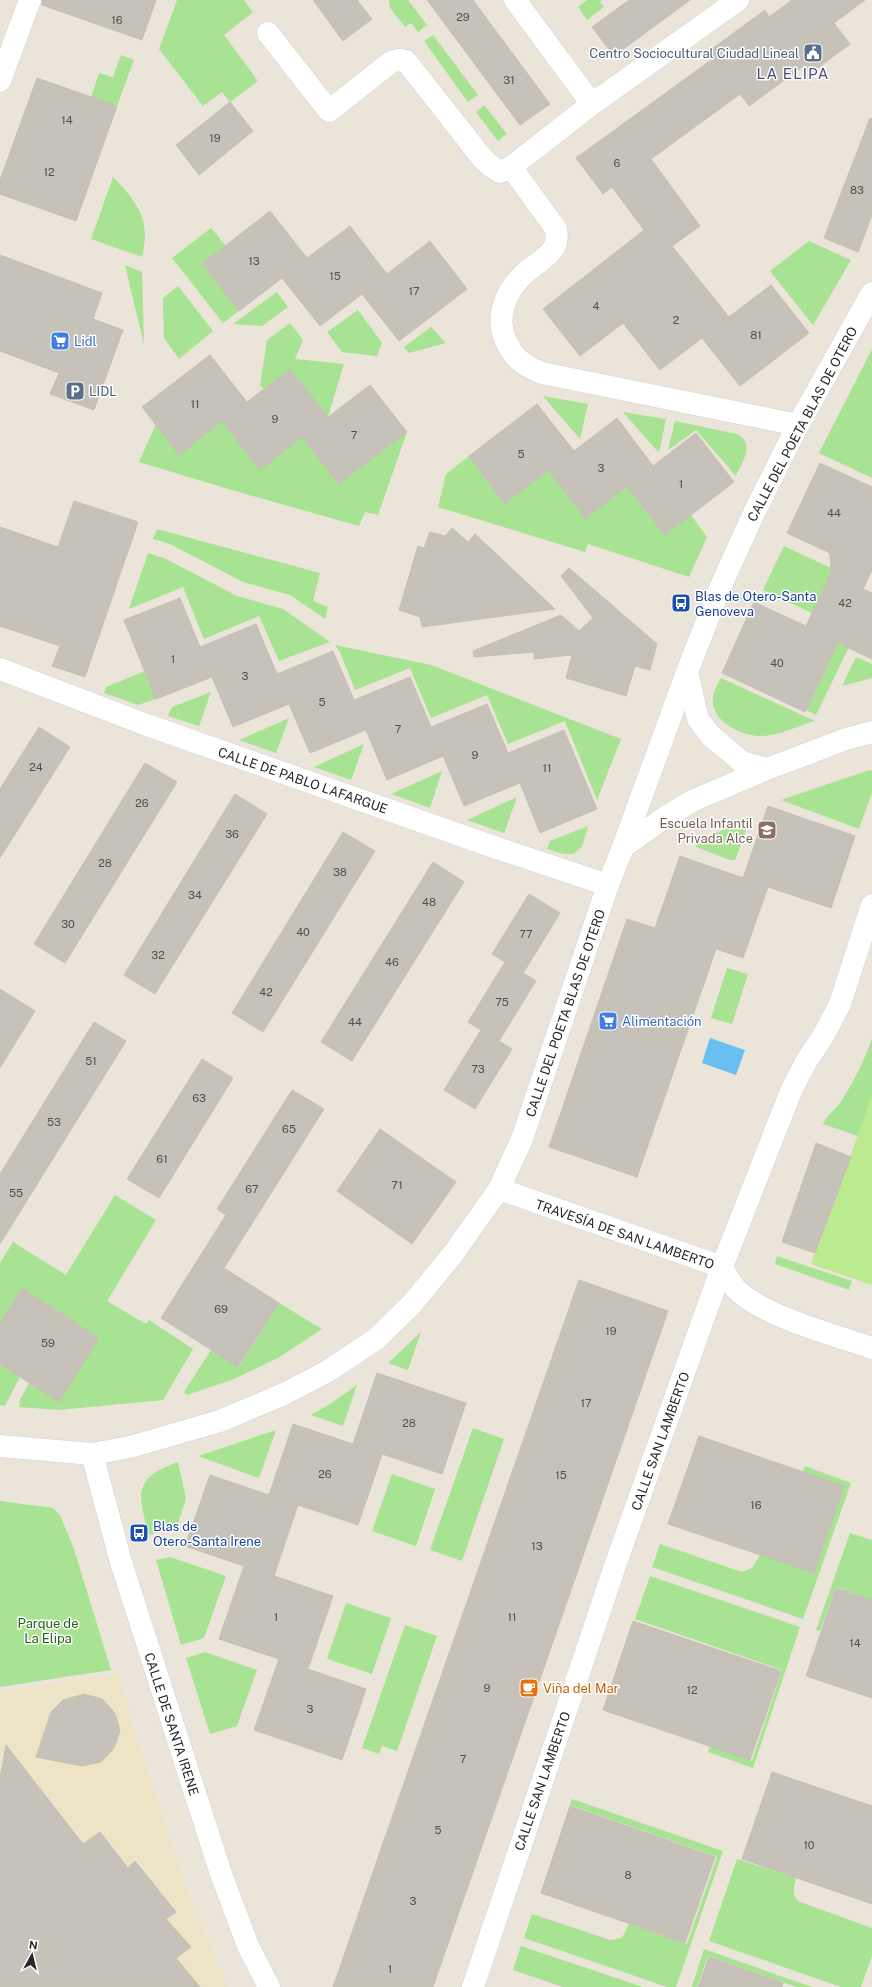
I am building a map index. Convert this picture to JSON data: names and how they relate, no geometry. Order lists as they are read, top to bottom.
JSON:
{
  "streets": {
    "street": [
      "CALLE DEL POETA BLAS DE OTERO",
      "CALLE DE PABLO LAFARGUE",
      "TRAVESÍA DE SAN LAMBERTO",
      "CALLE SAN LAMBERTO",
      "CALLE DE SANTA IRENE"
    ]
  },
  "crossings": [
    ["CALLE DEL POETA BLAS DE OTERO", "CALLE DE PABLO LAFARGUE"],
    ["CALLE DEL POETA BLAS DE OTERO", "TRAVESÍA DE SAN LAMBERTO"],
    ["CALLE DEL POETA BLAS DE OTERO", "CALLE DE SANTA IRENE"],
    ["TRAVESÍA DE SAN LAMBERTO", "CALLE SAN LAMBERTO"]
  ],
  "districts": ["LA ELIPA"],
  "parks": ["Parque de La Elipa"],
  "places": {
    "public building": ["Centro Sociocultural Ciudad Lineal"],
    "supermarket": ["Lidl", "Alimentación"],
    "parking": ["LIDL"],
    "bus stop": ["Blas de Otero-Santa Genoveva", "Blas de Otero-Santa Irene"],
    "school or university": ["Escuela Infantil Privada Alce"],
    "cafe": ["Viña del Mar"]
  },
  "house_numbers": [
    "29",
    "16",
    "31",
    "14",
    "19",
    "6",
    "12",
    "83",
    "13",
    "15",
    "17",
    "4",
    "2",
    "81",
    "11",
    "9",
    "7",
    "5",
    "3",
    "1",
    "44",
    "42",
    "1",
    "40",
    "3",
    "5",
    "7",
    "9",
    "24",
    "11",
    "26",
    "36",
    "28",
    "38",
    "34",
    "48",
    "30",
    "40",
    "77",
    "32",
    "46",
    "42",
    "75",
    "44",
    "51",
    "73",
    "63",
    "53",
    "65",
    "61",
    "71",
    "67",
    "55",
    "69",
    "19",
    "59",
    "17",
    "28",
    "26",
    "15",
    "16",
    "13",
    "1",
    "11",
    "14",
    "9",
    "12",
    "3",
    "7",
    "5",
    "10",
    "8",
    "3",
    "1"
  ],
  "north": "top"
}
